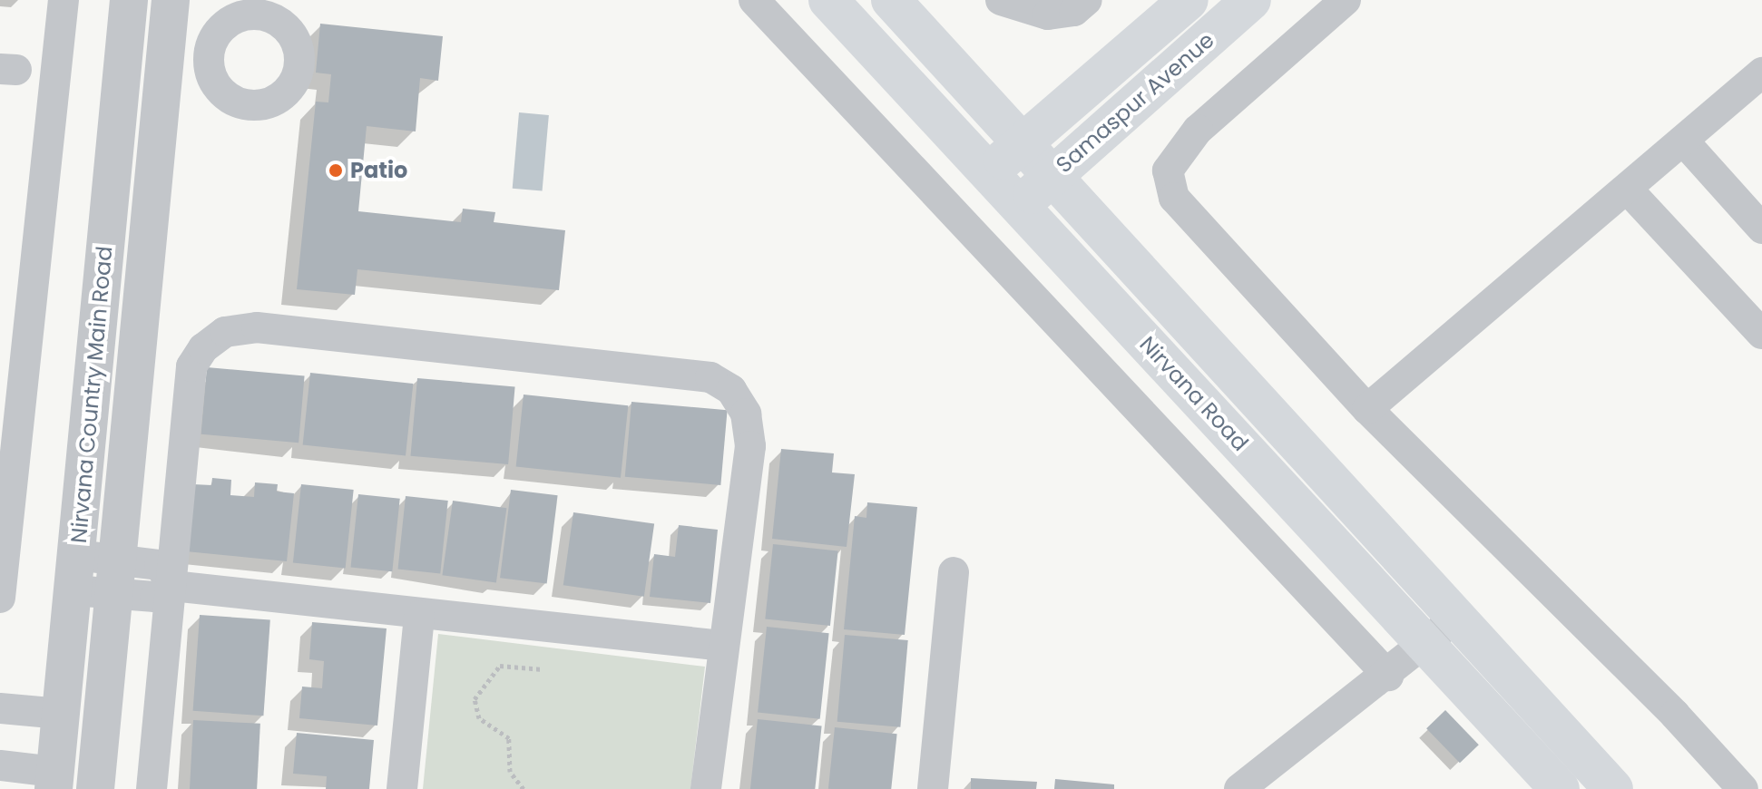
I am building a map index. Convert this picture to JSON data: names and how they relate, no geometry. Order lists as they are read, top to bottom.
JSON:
{
  "streets": {
    "main road": ["Samaspur Avenue", "Nirvana Road"],
    "street": ["Nirvana Country Main Road"]
  },
  "crossings": [
    ["Samaspur Avenue", "Nirvana Road"]
  ],
  "places": ["Patio"]
}
